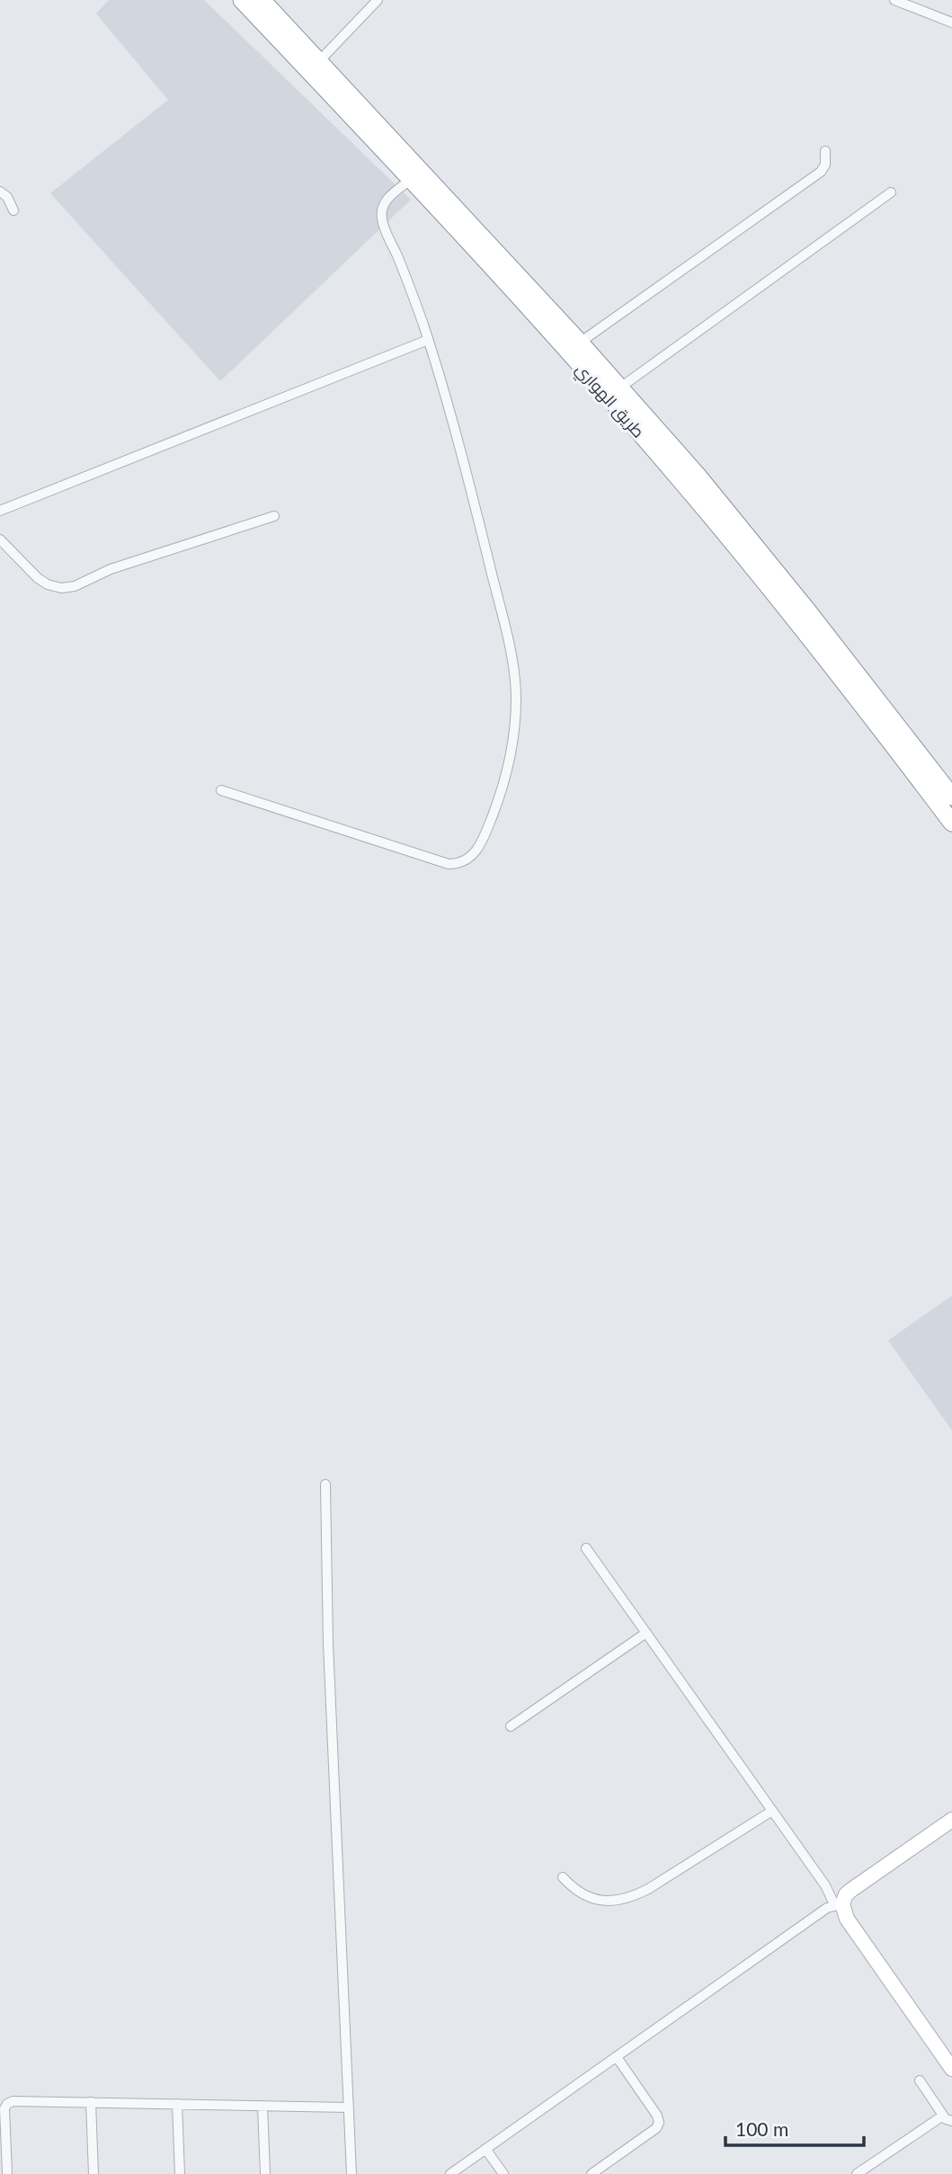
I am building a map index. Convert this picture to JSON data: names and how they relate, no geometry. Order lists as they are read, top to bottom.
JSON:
{
  "streets": {
    "highway": ["طريق الهواري"]
  },
  "scale_bar": "100 m"
}
